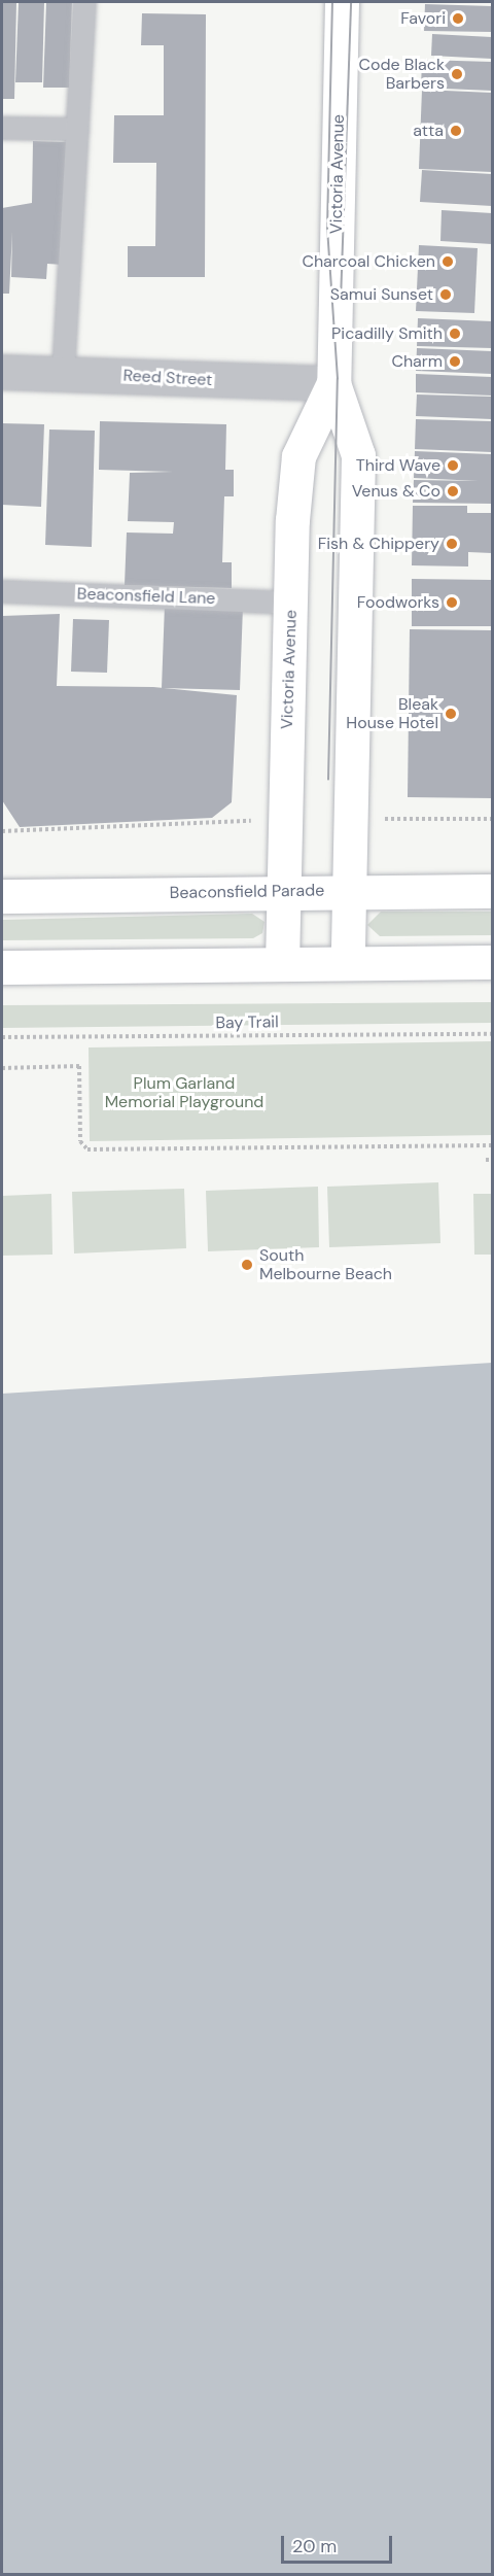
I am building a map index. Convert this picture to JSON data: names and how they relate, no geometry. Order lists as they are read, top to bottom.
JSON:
{
  "streets": {
    "street": ["Victoria Avenue", "Reed Street", "Beaconsfield Parade"],
    "lane": ["Beaconsfield Lane"],
    "path": ["Bay Trail"]
  },
  "crossings": [
    ["Victoria Avenue", "Reed Street"],
    ["Victoria Avenue", "Beaconsfield Lane"],
    ["Victoria Avenue", "Beaconsfield Parade"]
  ],
  "parks": ["Plum Garland Memorial Playground"],
  "places": [
    "Favori",
    "Code Black Barbers",
    "atta",
    "Charcoal Chicken",
    "Samui Sunset",
    "Picadilly Smith",
    "Charm",
    "Third Wave",
    "Venus & Co",
    "Fish & Chippery",
    "Foodworks",
    "Bleak House Hotel",
    "South Melbourne Beach"
  ],
  "scale_bar": "20 m"
}
